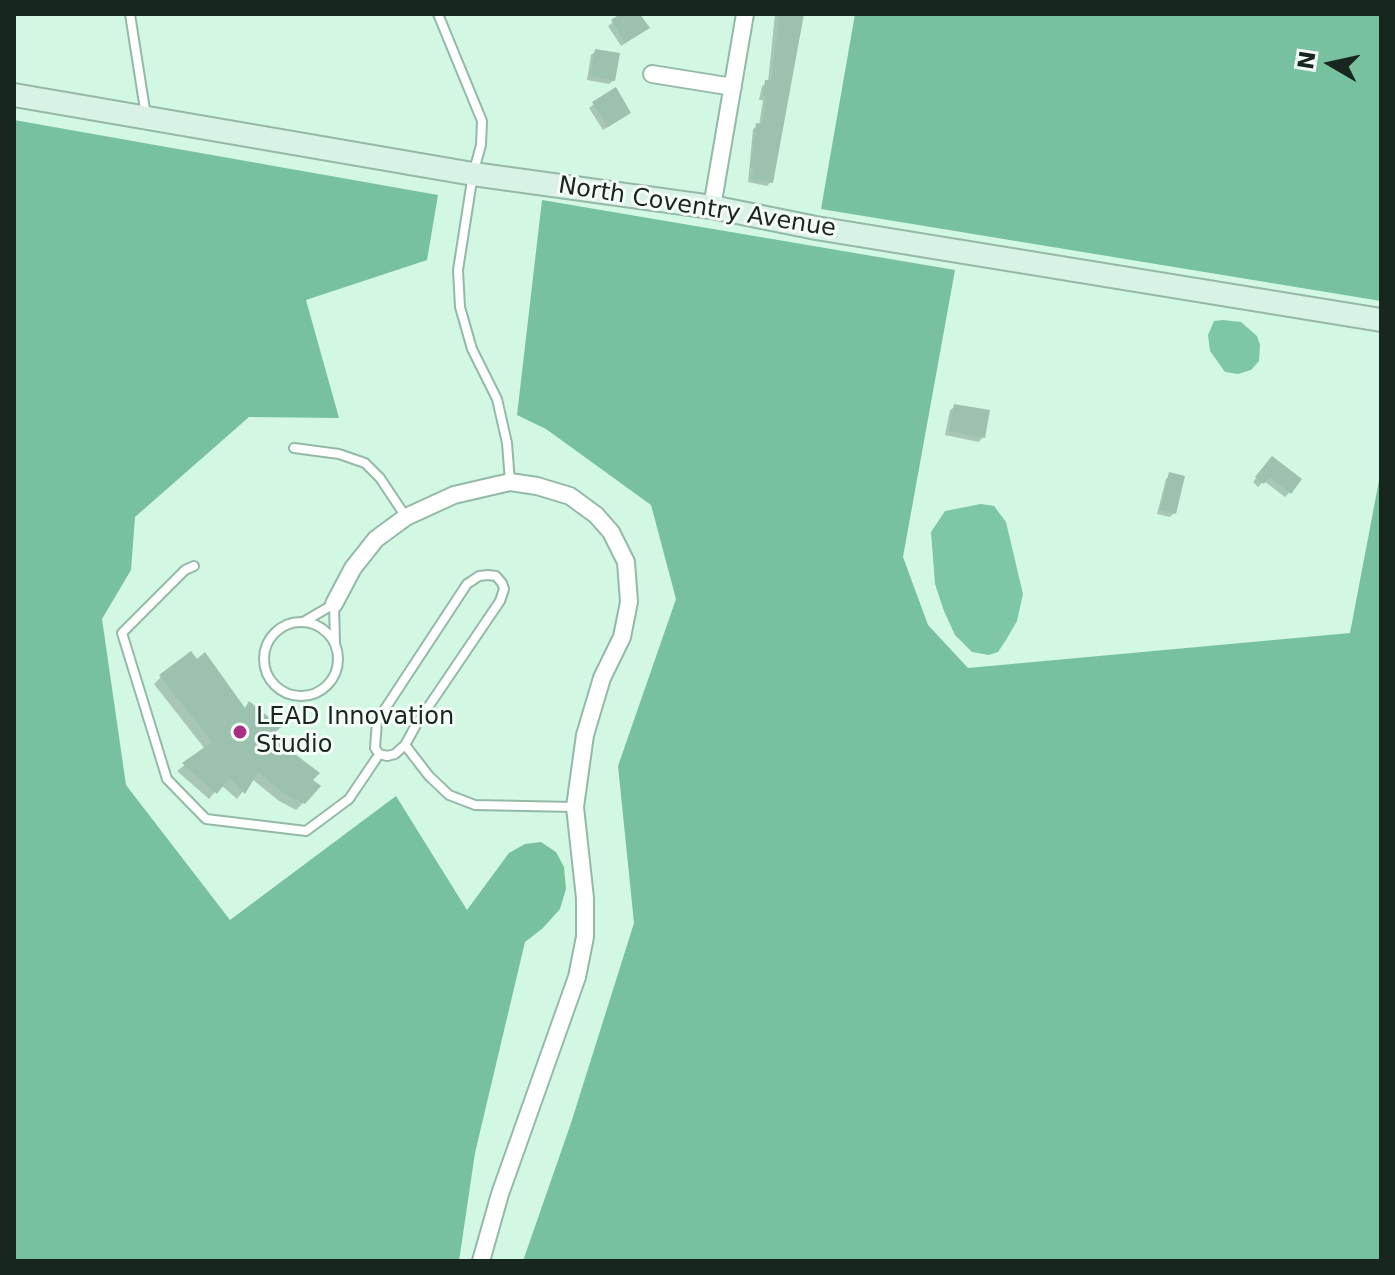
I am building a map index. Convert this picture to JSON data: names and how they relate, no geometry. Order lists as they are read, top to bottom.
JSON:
{
  "streets": {
    "street": ["North Coventry Avenue"]
  },
  "places": ["LEAD Innovation Studio"],
  "north": "left"
}
